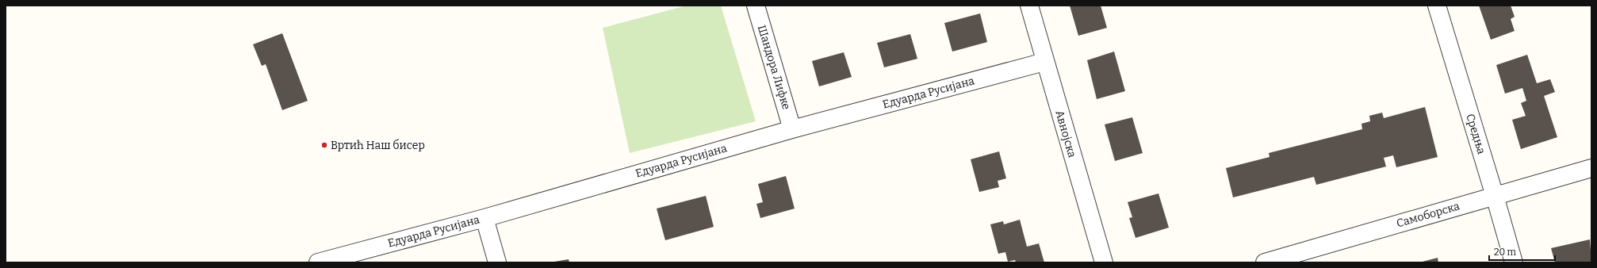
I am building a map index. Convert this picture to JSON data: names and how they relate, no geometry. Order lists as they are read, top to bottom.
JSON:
{
  "streets": {
    "street": [
      "Шандора Лифке",
      "Едуарда Русијана",
      "Авнојска",
      "Средња",
      "Самоборска"
    ]
  },
  "crossings": [
    ["Шандора Лифке", "Едуарда Русијана"],
    ["Едуарда Русијана", "Авнојска"],
    ["Средња", "Самоборска"]
  ],
  "places": ["Вртић Наш бисер"],
  "scale_bar": "20 m"
}
